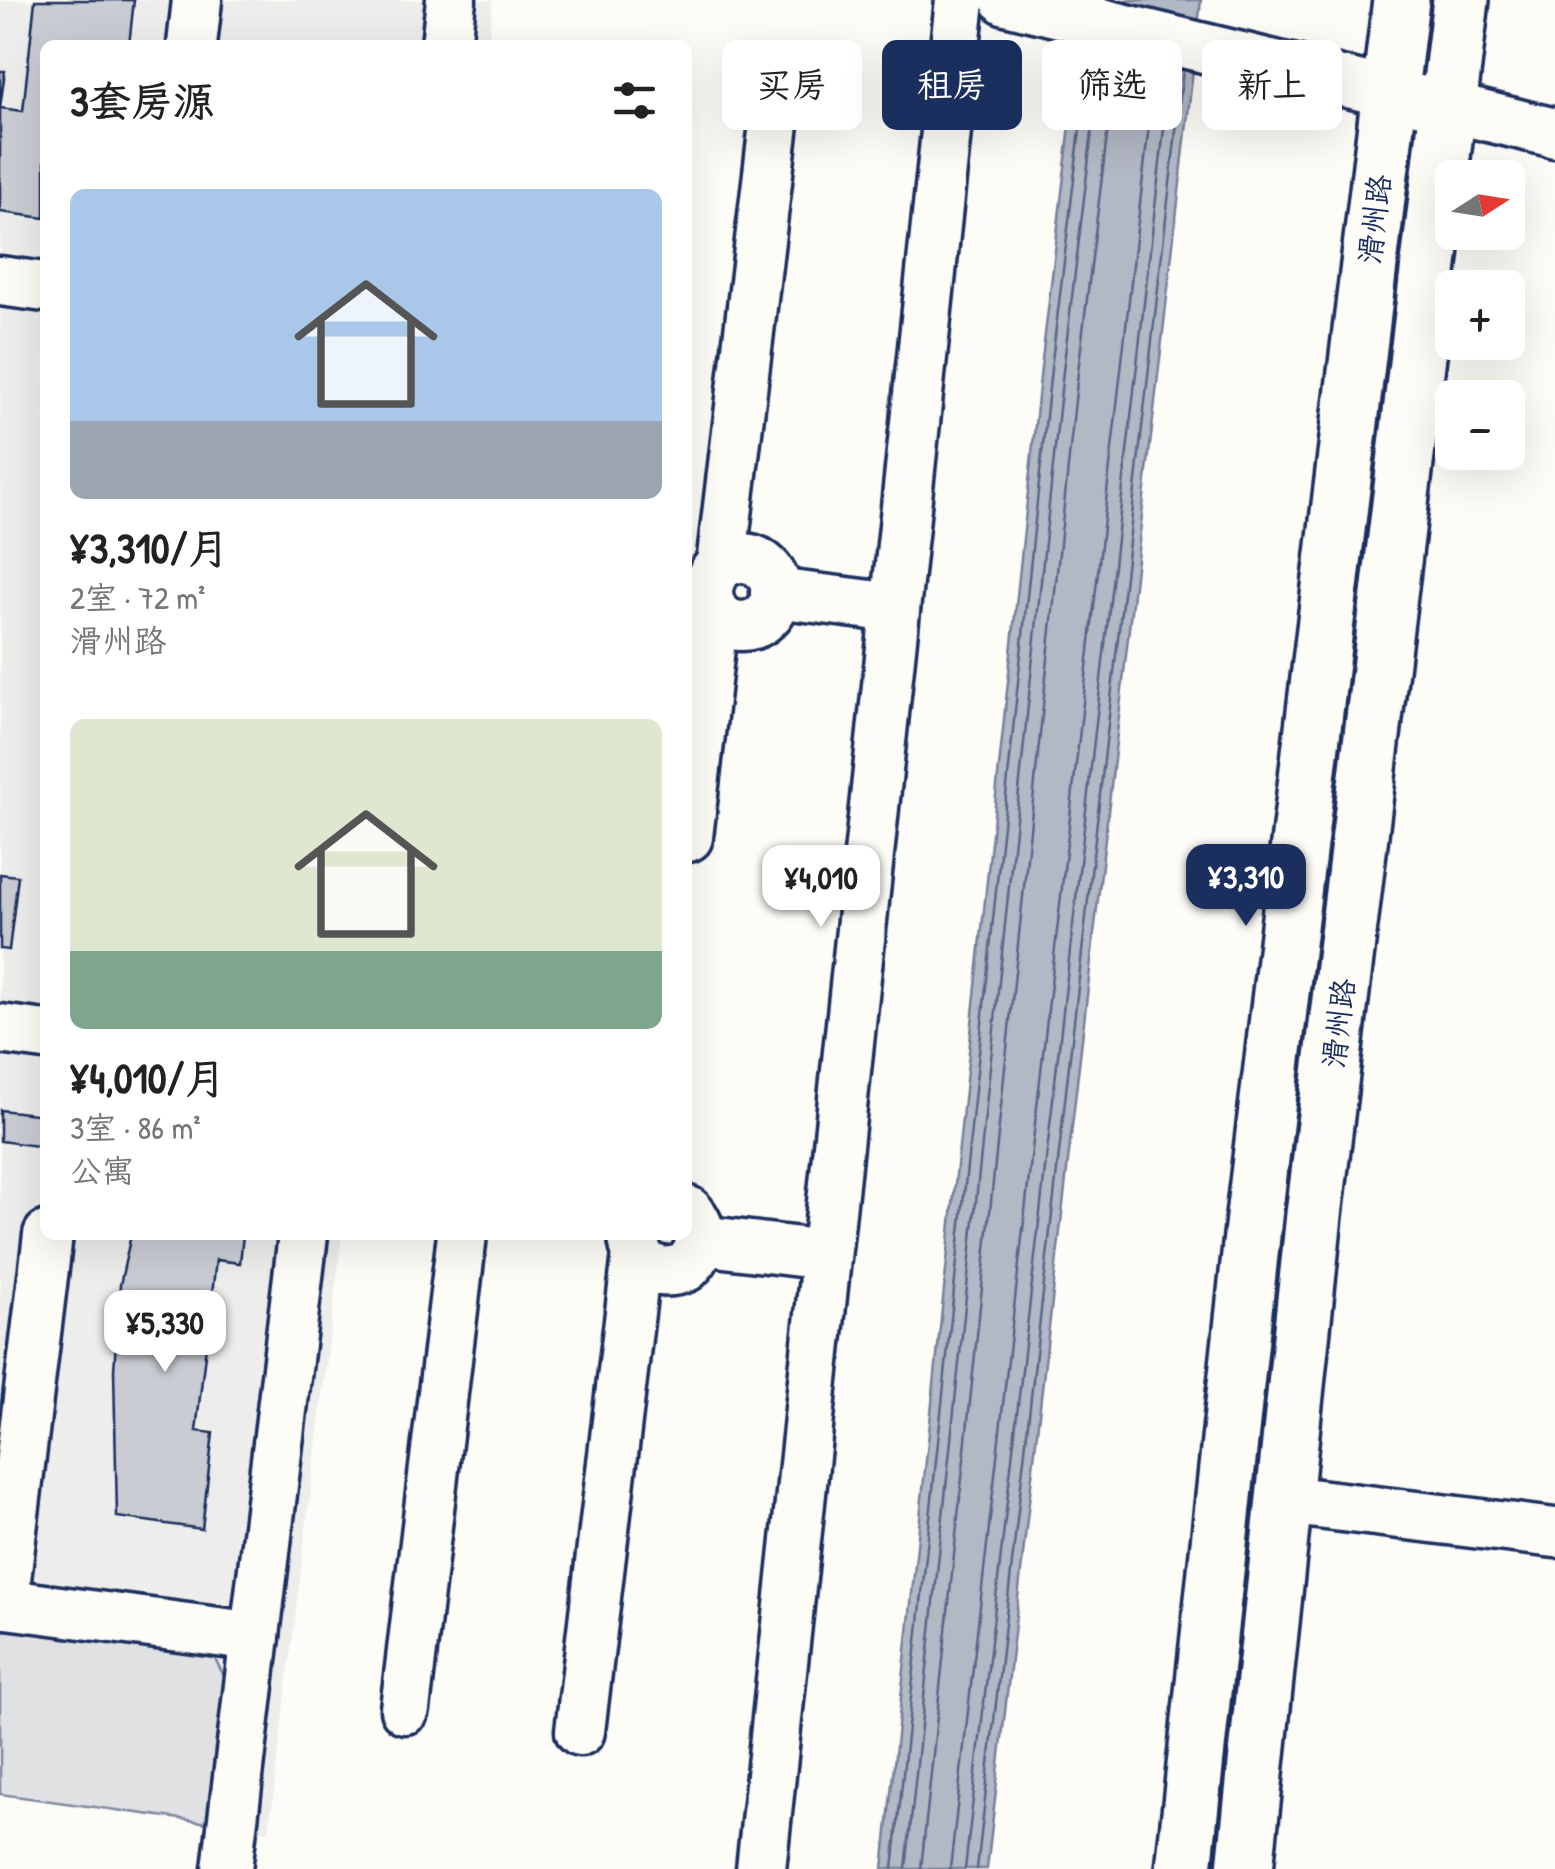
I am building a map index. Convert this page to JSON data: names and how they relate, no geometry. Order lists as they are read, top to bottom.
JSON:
{
  "streets": {
    "main road": ["滑州路"]
  },
  "north": "right",
  "page": {
    "chip": [
      "买房",
      "租房",
      "筛选",
      "新上"
    ],
    "heading": "3套房源",
    "map_buttons": ["+", "−"],
    "list": [
      {
        "name": "¥3,310/月",
        "note": "2室 · 72 m² · 滑州路"
      },
      {
        "name": "¥4,010/月",
        "note": "3室 · 86 m² · 公寓"
      }
    ],
    "price": ["¥3,310", "¥4,010", "¥5,330"]
  }
}
